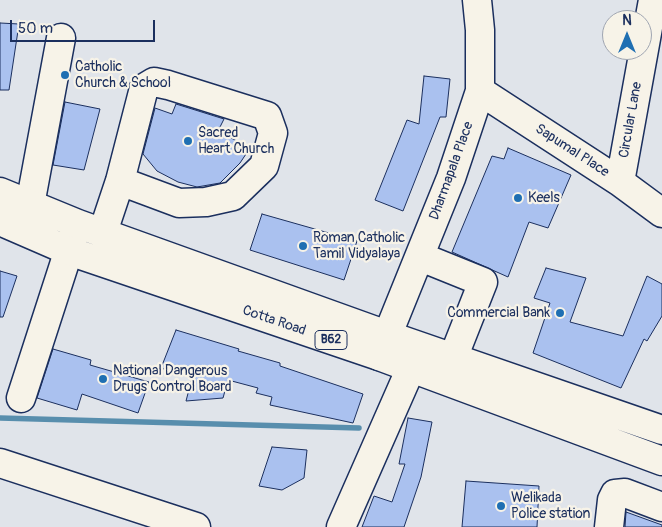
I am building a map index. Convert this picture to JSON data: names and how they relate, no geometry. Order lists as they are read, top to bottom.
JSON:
{
  "streets": {
    "main road": [
      "Circular Lane",
      "Sapumal Place",
      "Dharmapala Place",
      "Cotta Road",
      "B62"
    ]
  },
  "crossings": [
    ["Circular Lane", "Sapumal Place"],
    ["Sapumal Place", "Dharmapala Place"],
    ["Dharmapala Place", "Cotta Road"]
  ],
  "places": [
    "Catholic Church & School",
    "Sacred Heart Church",
    "Keels",
    "Roman Catholic Tamil Vidyalaya",
    "Commercial Bank",
    "National Dangerous Drugs Control Board",
    "Welikada Police station"
  ],
  "scale_bar": "50 m",
  "north": "top"
}
